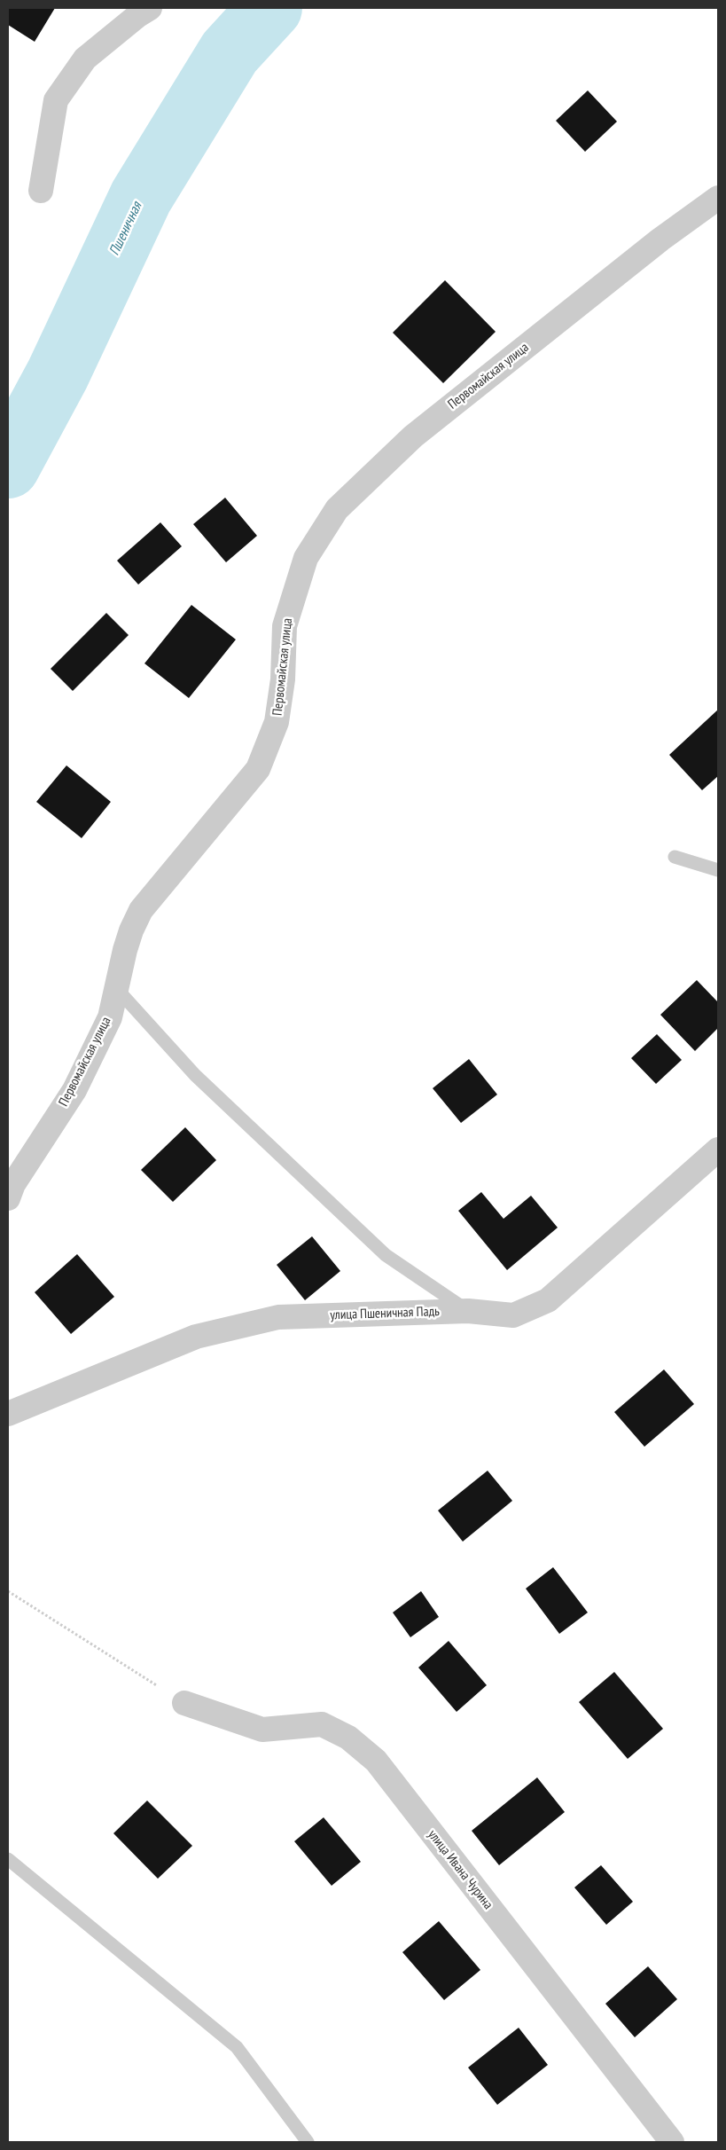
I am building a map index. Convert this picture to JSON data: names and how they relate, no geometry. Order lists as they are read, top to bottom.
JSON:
{
  "streets": {
    "street": ["Первомайская улица", "улица Пшеничная Падь", "улица Ивана Чурина"]
  },
  "water": ["Пшеничная"]
}
